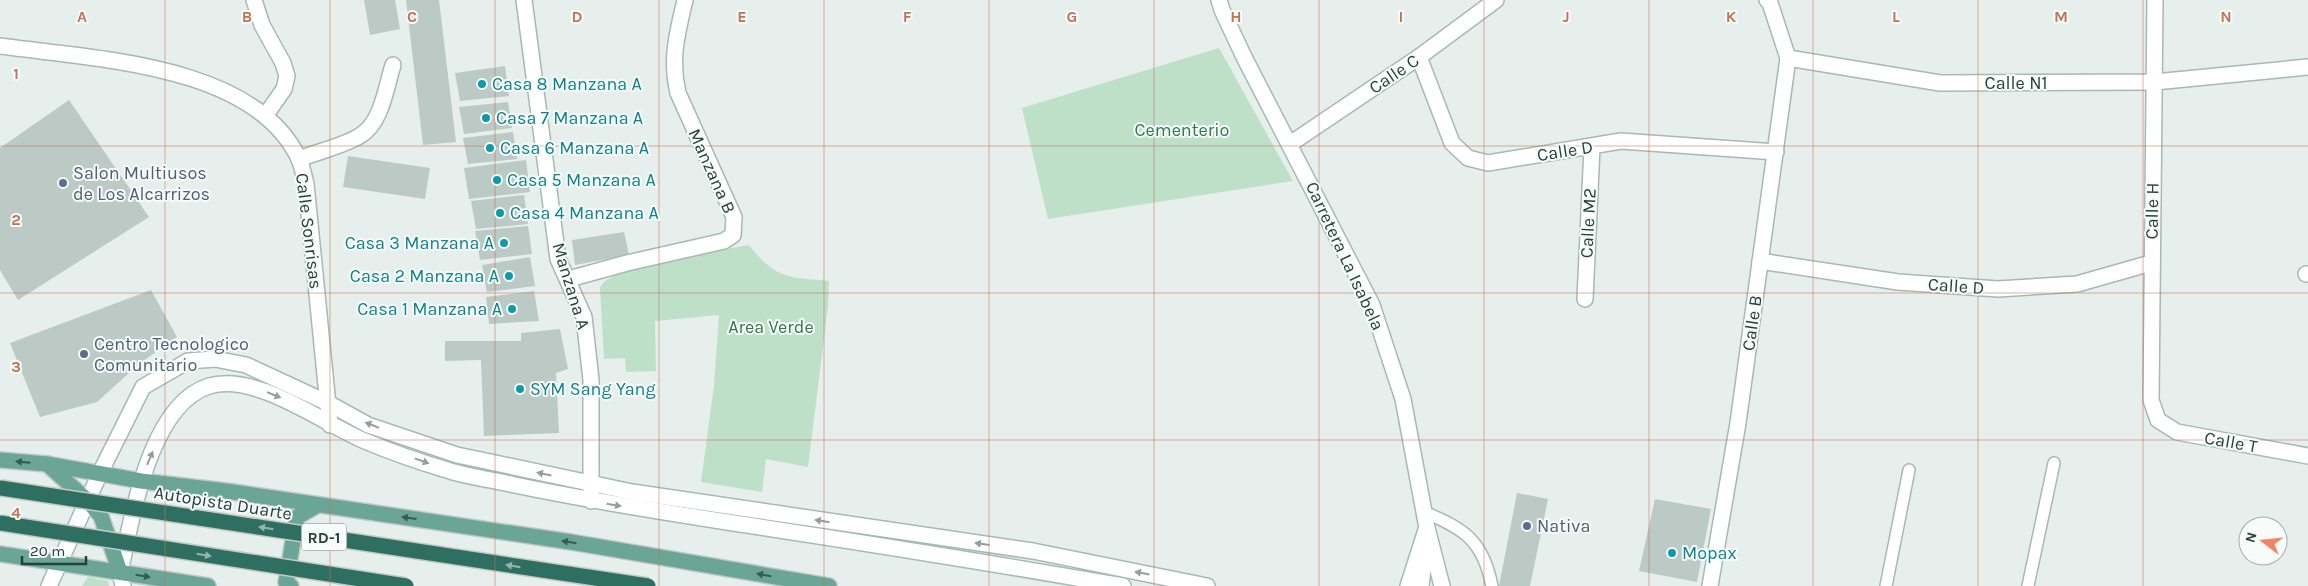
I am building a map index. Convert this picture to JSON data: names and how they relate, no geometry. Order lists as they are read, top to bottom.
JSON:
{
  "streets": {
    "highway": ["Autopista Duarte", "RD-1"],
    "street": [
      "Calle C",
      "Calle N1",
      "Calle D",
      "Manzana B",
      "Calle H",
      "Calle M2",
      "Calle Sonrisas",
      "Carretera La Isabela",
      "Manzana A",
      "Calle B",
      "Calle T"
    ]
  },
  "crossings": [
    ["Calle C", "Calle D"],
    ["Calle C", "Carretera La Isabela"],
    ["Calle N1", "Calle H"],
    ["Calle N1", "Calle B"],
    ["Calle D", "Calle H"],
    ["Calle D", "Calle M2"],
    ["Calle D", "Calle B"],
    ["Manzana B", "Manzana A"],
    ["Calle H", "Calle T"]
  ],
  "parks": ["Cementerio", "Area Verde"],
  "places": [
    "Casa 8 Manzana A",
    "Casa 7 Manzana A",
    "Casa 6 Manzana A",
    "Casa 5 Manzana A",
    "Salon Multiusos de Los Alcarrizos",
    "Casa 4 Manzana A",
    "Casa 3 Manzana A",
    "Casa 2 Manzana A",
    "Casa 1 Manzana A",
    "Centro Tecnologico Comunitario",
    "SYM Sang Yang",
    "Nativa",
    "Mopax"
  ],
  "scale_bar": "20 m",
  "north": "left",
  "grid": {
    "columns": [
      "A",
      "B",
      "C",
      "D",
      "E",
      "F",
      "G",
      "H",
      "I",
      "J",
      "K",
      "L",
      "M",
      "N"
    ],
    "rows": [
      "1",
      "2",
      "3",
      "4"
    ]
  }
}
